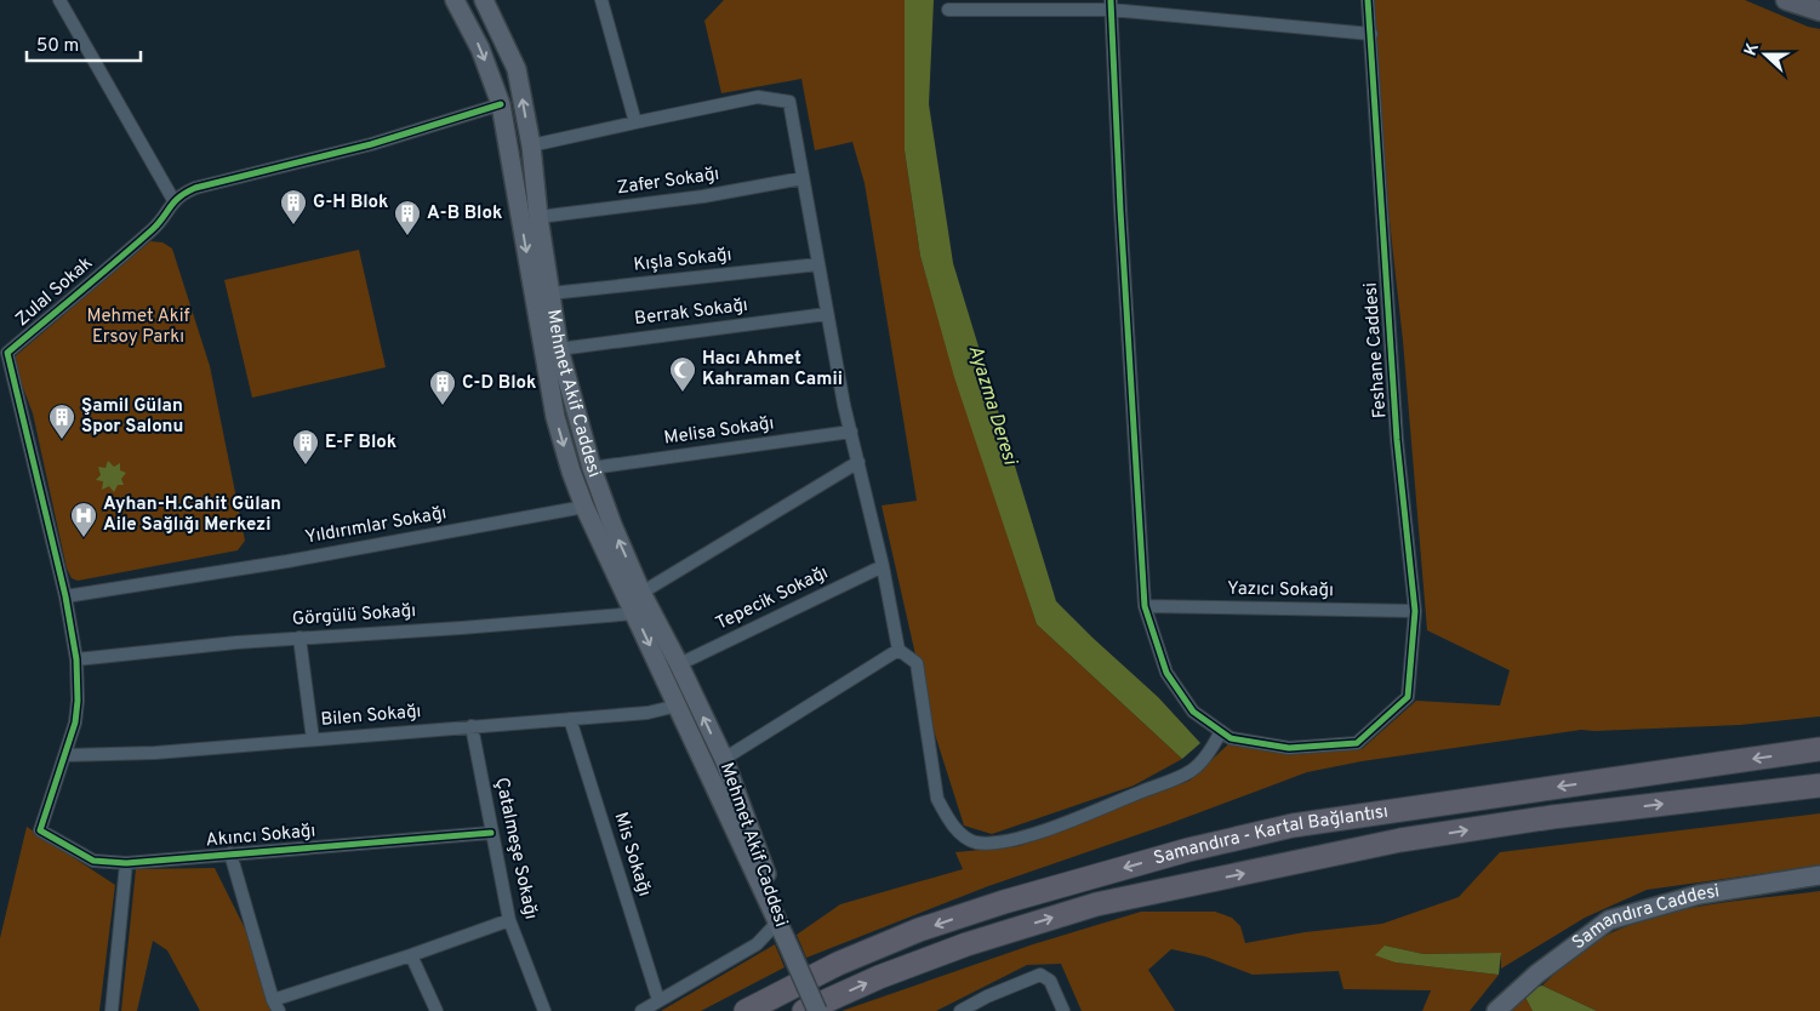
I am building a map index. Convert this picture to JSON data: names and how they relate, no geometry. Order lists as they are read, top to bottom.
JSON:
{
  "streets": {
    "highway": ["Samandıra - Kartal Bağlantısı"],
    "main road": ["Mehmet Akif Caddesi", "Samandıra Caddesi"],
    "street": [
      "Zafer Sokağı",
      "Kışla Sokağı",
      "Zulal Sokak",
      "Berrak Sokağı",
      "Feshane Caddesi",
      "Melisa Sokağı",
      "Yıldırımlar Sokağı",
      "Yazıcı Sokağı",
      "Tepecik Sokağı",
      "Görgülü Sokağı",
      "Bilen Sokağı",
      "Akıncı Sokağı",
      "Çatalmeşe Sokağı",
      "Mis Sokağı"
    ]
  },
  "crossings": [
    ["Zafer Sokağı", "Mehmet Akif Caddesi"],
    ["Kışla Sokağı", "Mehmet Akif Caddesi"],
    ["Zulal Sokak", "Yıldırımlar Sokağı"],
    ["Zulal Sokak", "Görgülü Sokağı"],
    ["Zulal Sokak", "Bilen Sokağı"],
    ["Zulal Sokak", "Akıncı Sokağı"],
    ["Berrak Sokağı", "Mehmet Akif Caddesi"],
    ["Feshane Caddesi", "Yazıcı Sokağı"],
    ["Mehmet Akif Caddesi", "Melisa Sokağı"],
    ["Mehmet Akif Caddesi", "Yıldırımlar Sokağı"],
    ["Mehmet Akif Caddesi", "Tepecik Sokağı"],
    ["Mehmet Akif Caddesi", "Görgülü Sokağı"],
    ["Mehmet Akif Caddesi", "Bilen Sokağı"],
    ["Bilen Sokağı", "Çatalmeşe Sokağı"],
    ["Bilen Sokağı", "Mis Sokağı"],
    ["Akıncı Sokağı", "Çatalmeşe Sokağı"]
  ],
  "water": ["Ayazma Deresi"],
  "parks": ["Mehmet Akif Ersoy Parkı"],
  "places": {
    "building": [
      "G-H Blok",
      "A-B Blok",
      "C-D Blok",
      "Şamil Gülan Spor Salonu",
      "E-F Blok"
    ],
    "mosque": ["Hacı Ahmet Kahraman Camii"],
    "hospital": ["Ayhan-H.Cahit Gülan Aile Sağlığı Merkezi"]
  },
  "scale_bar": "50 m",
  "north": "left"
}
